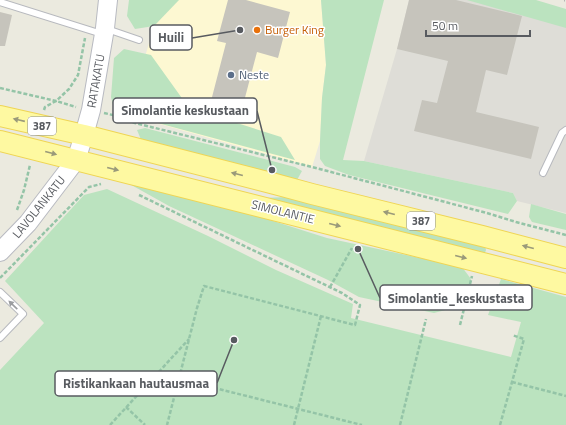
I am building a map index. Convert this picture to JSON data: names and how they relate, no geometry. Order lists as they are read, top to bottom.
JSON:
{
  "streets": {
    "main road": [
      "RATAKATU",
      "387",
      "LAVOLANKATU",
      "SIMOLANTIE"
    ]
  },
  "crossings": [
    ["RATAKATU", "LAVOLANKATU"],
    ["RATAKATU", "SIMOLANTIE"],
    ["LAVOLANKATU", "SIMOLANTIE"]
  ],
  "places": [
    "Huili",
    "Burger King",
    "Neste",
    "Simolantie keskustaan",
    "Simolantie_keskustasta",
    "Ristikankaan hautausmaa"
  ],
  "scale_bar": "50 m"
}
